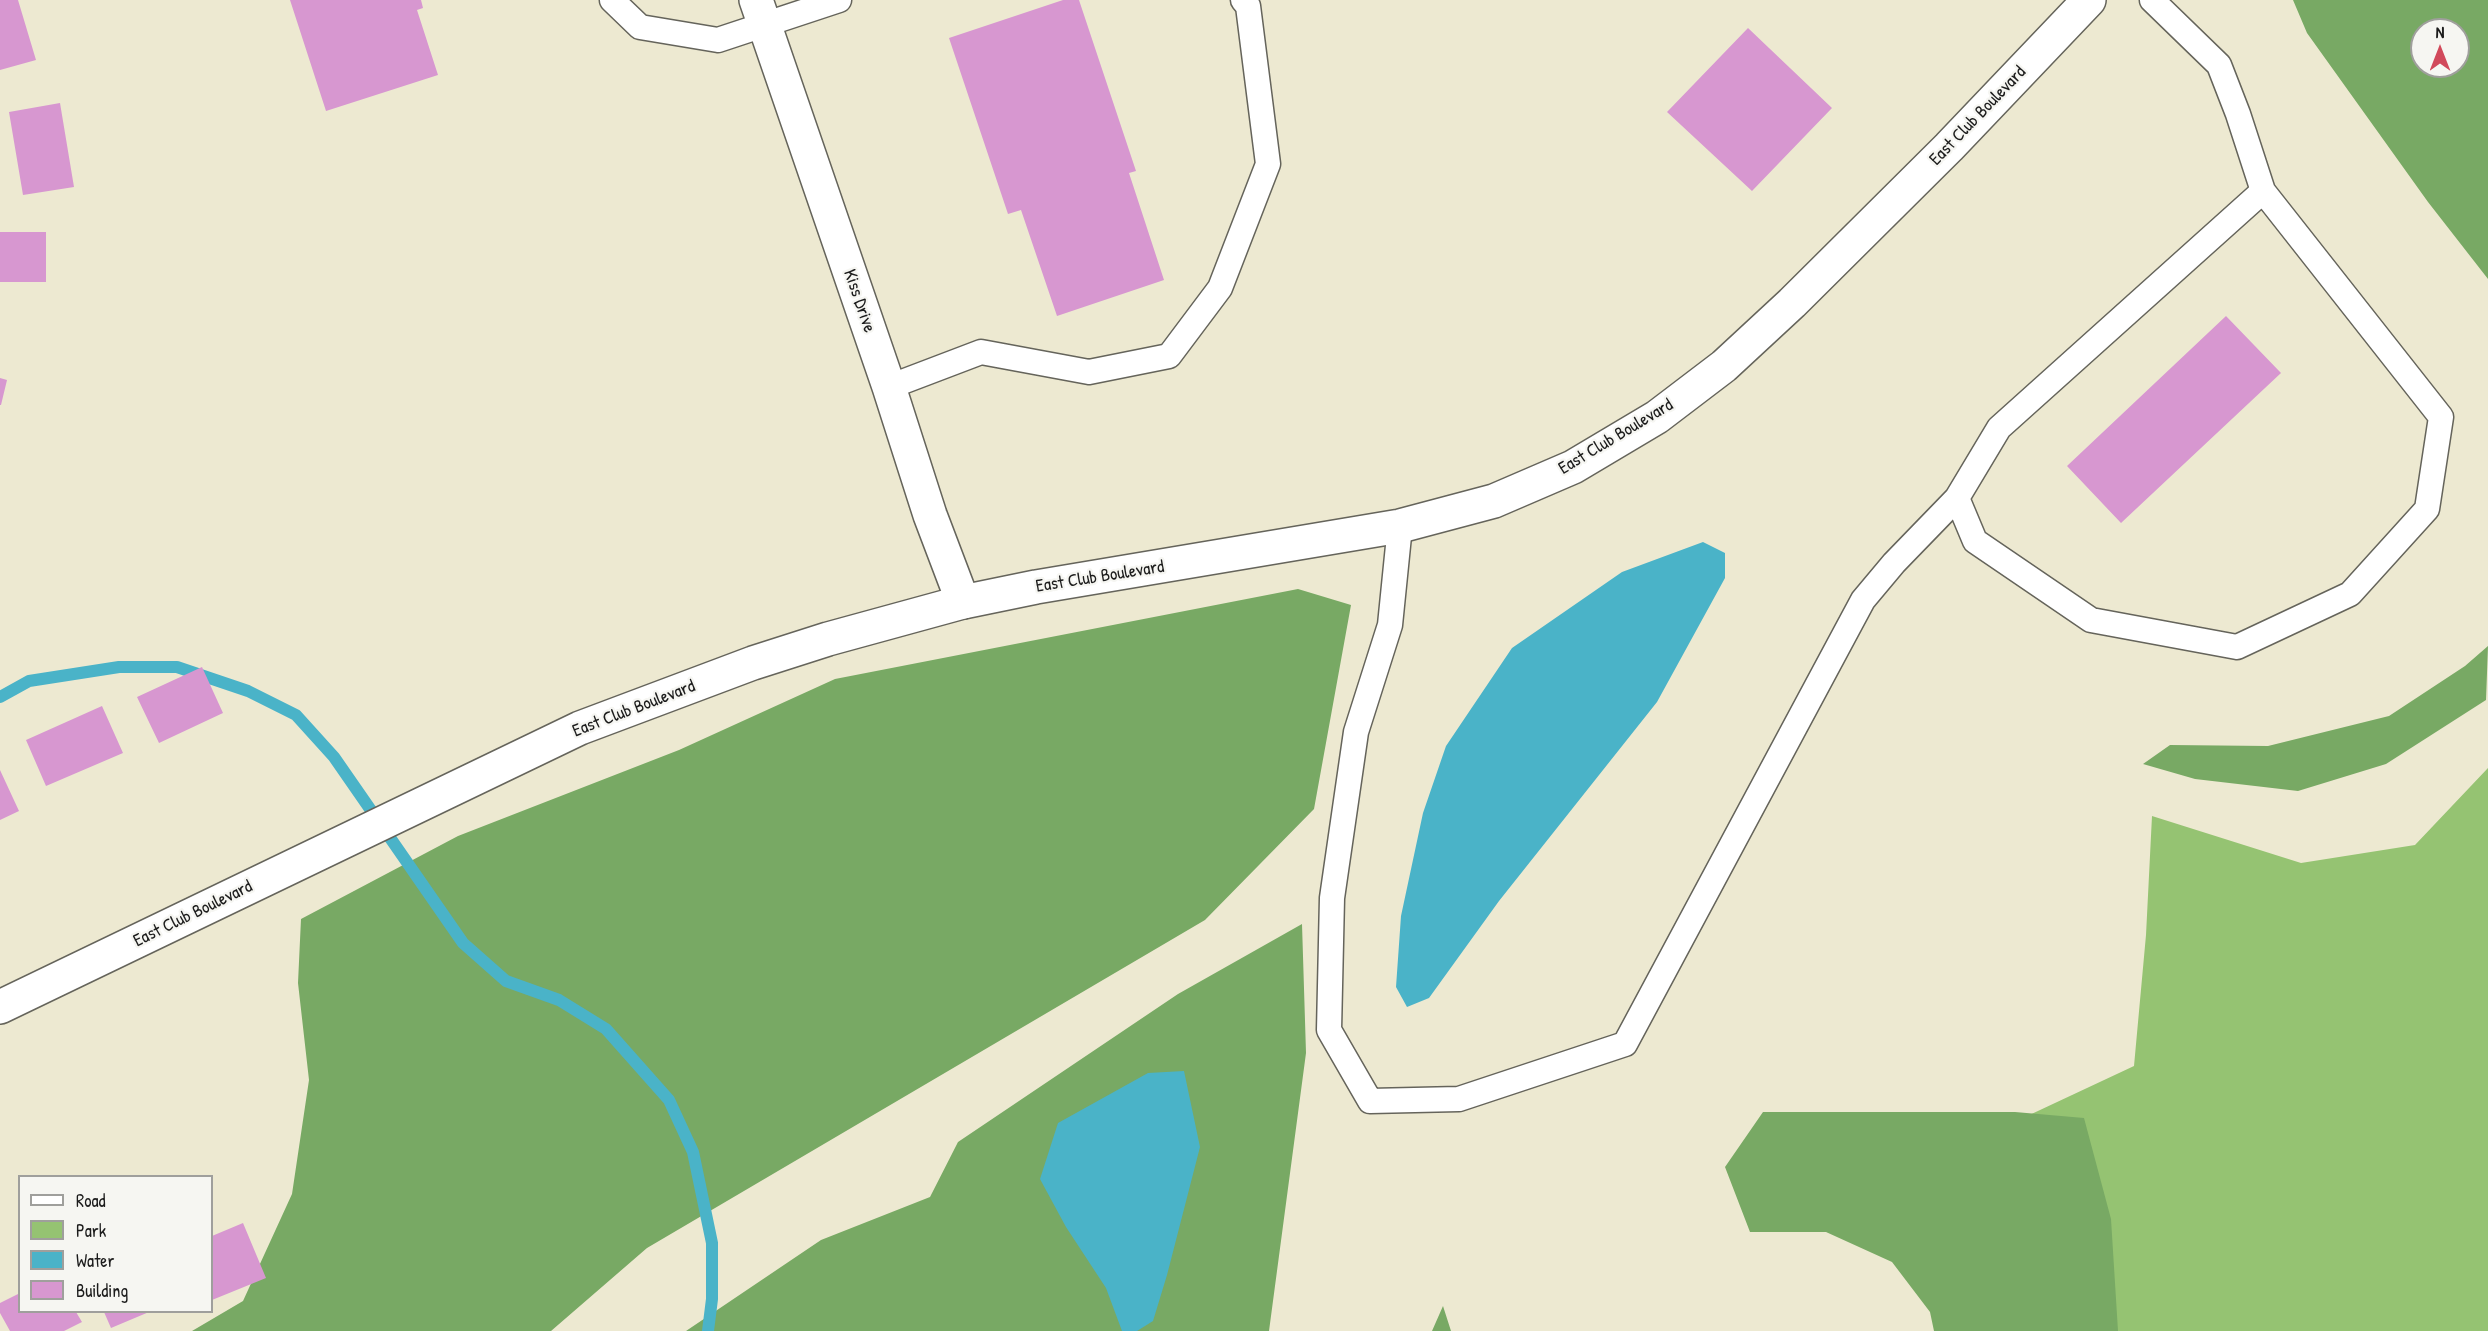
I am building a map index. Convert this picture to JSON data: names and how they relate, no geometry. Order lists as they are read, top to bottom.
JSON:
{
  "streets": {
    "street": ["East Club Boulevard", "Kiss Drive"]
  },
  "crossings": [
    ["East Club Boulevard", "Kiss Drive"]
  ],
  "legend": [
    "Road",
    "Park",
    "Water",
    "Building"
  ],
  "north": "top"
}
